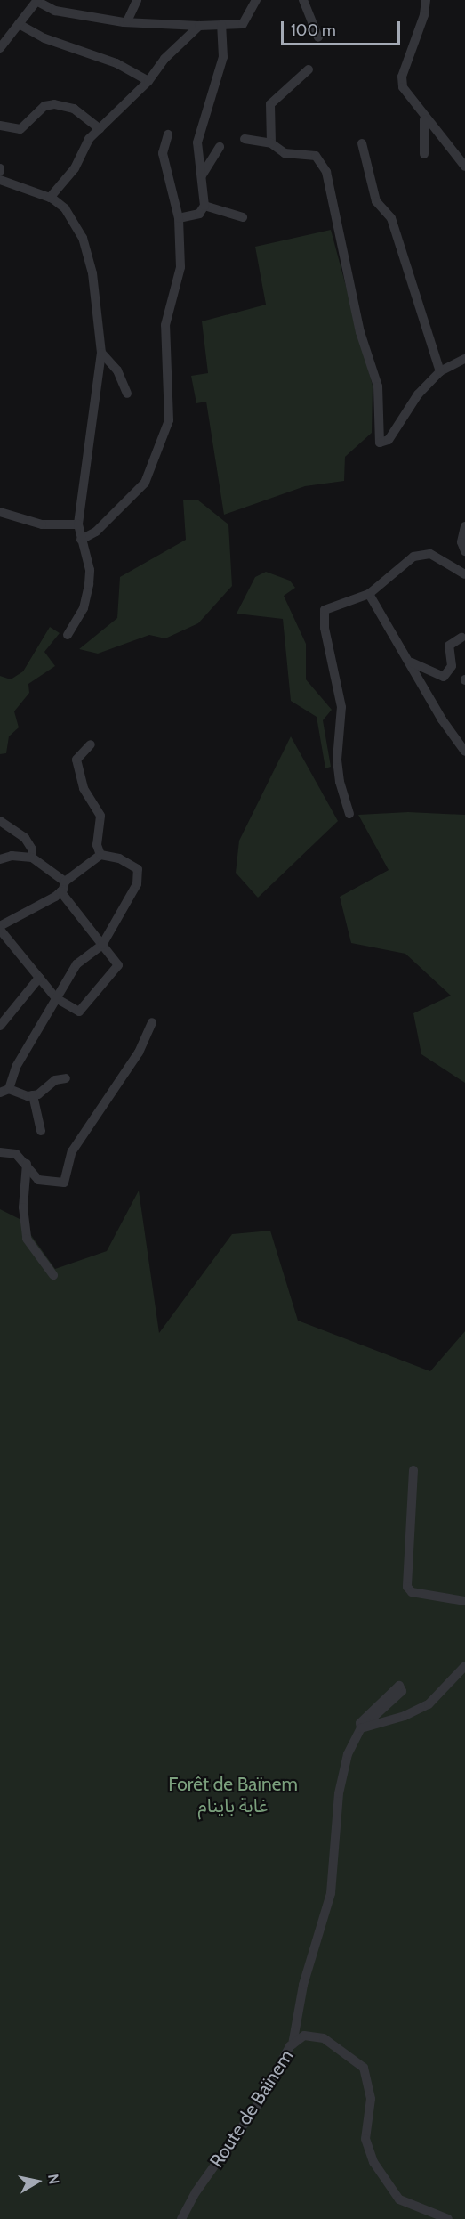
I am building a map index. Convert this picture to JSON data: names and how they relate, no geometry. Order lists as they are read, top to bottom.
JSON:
{
  "streets": {
    "street": ["Route de Baïnem"]
  },
  "parks": ["Forêt de Baïnem غابة باينام"],
  "scale_bar": "100 m",
  "north": "right"
}
